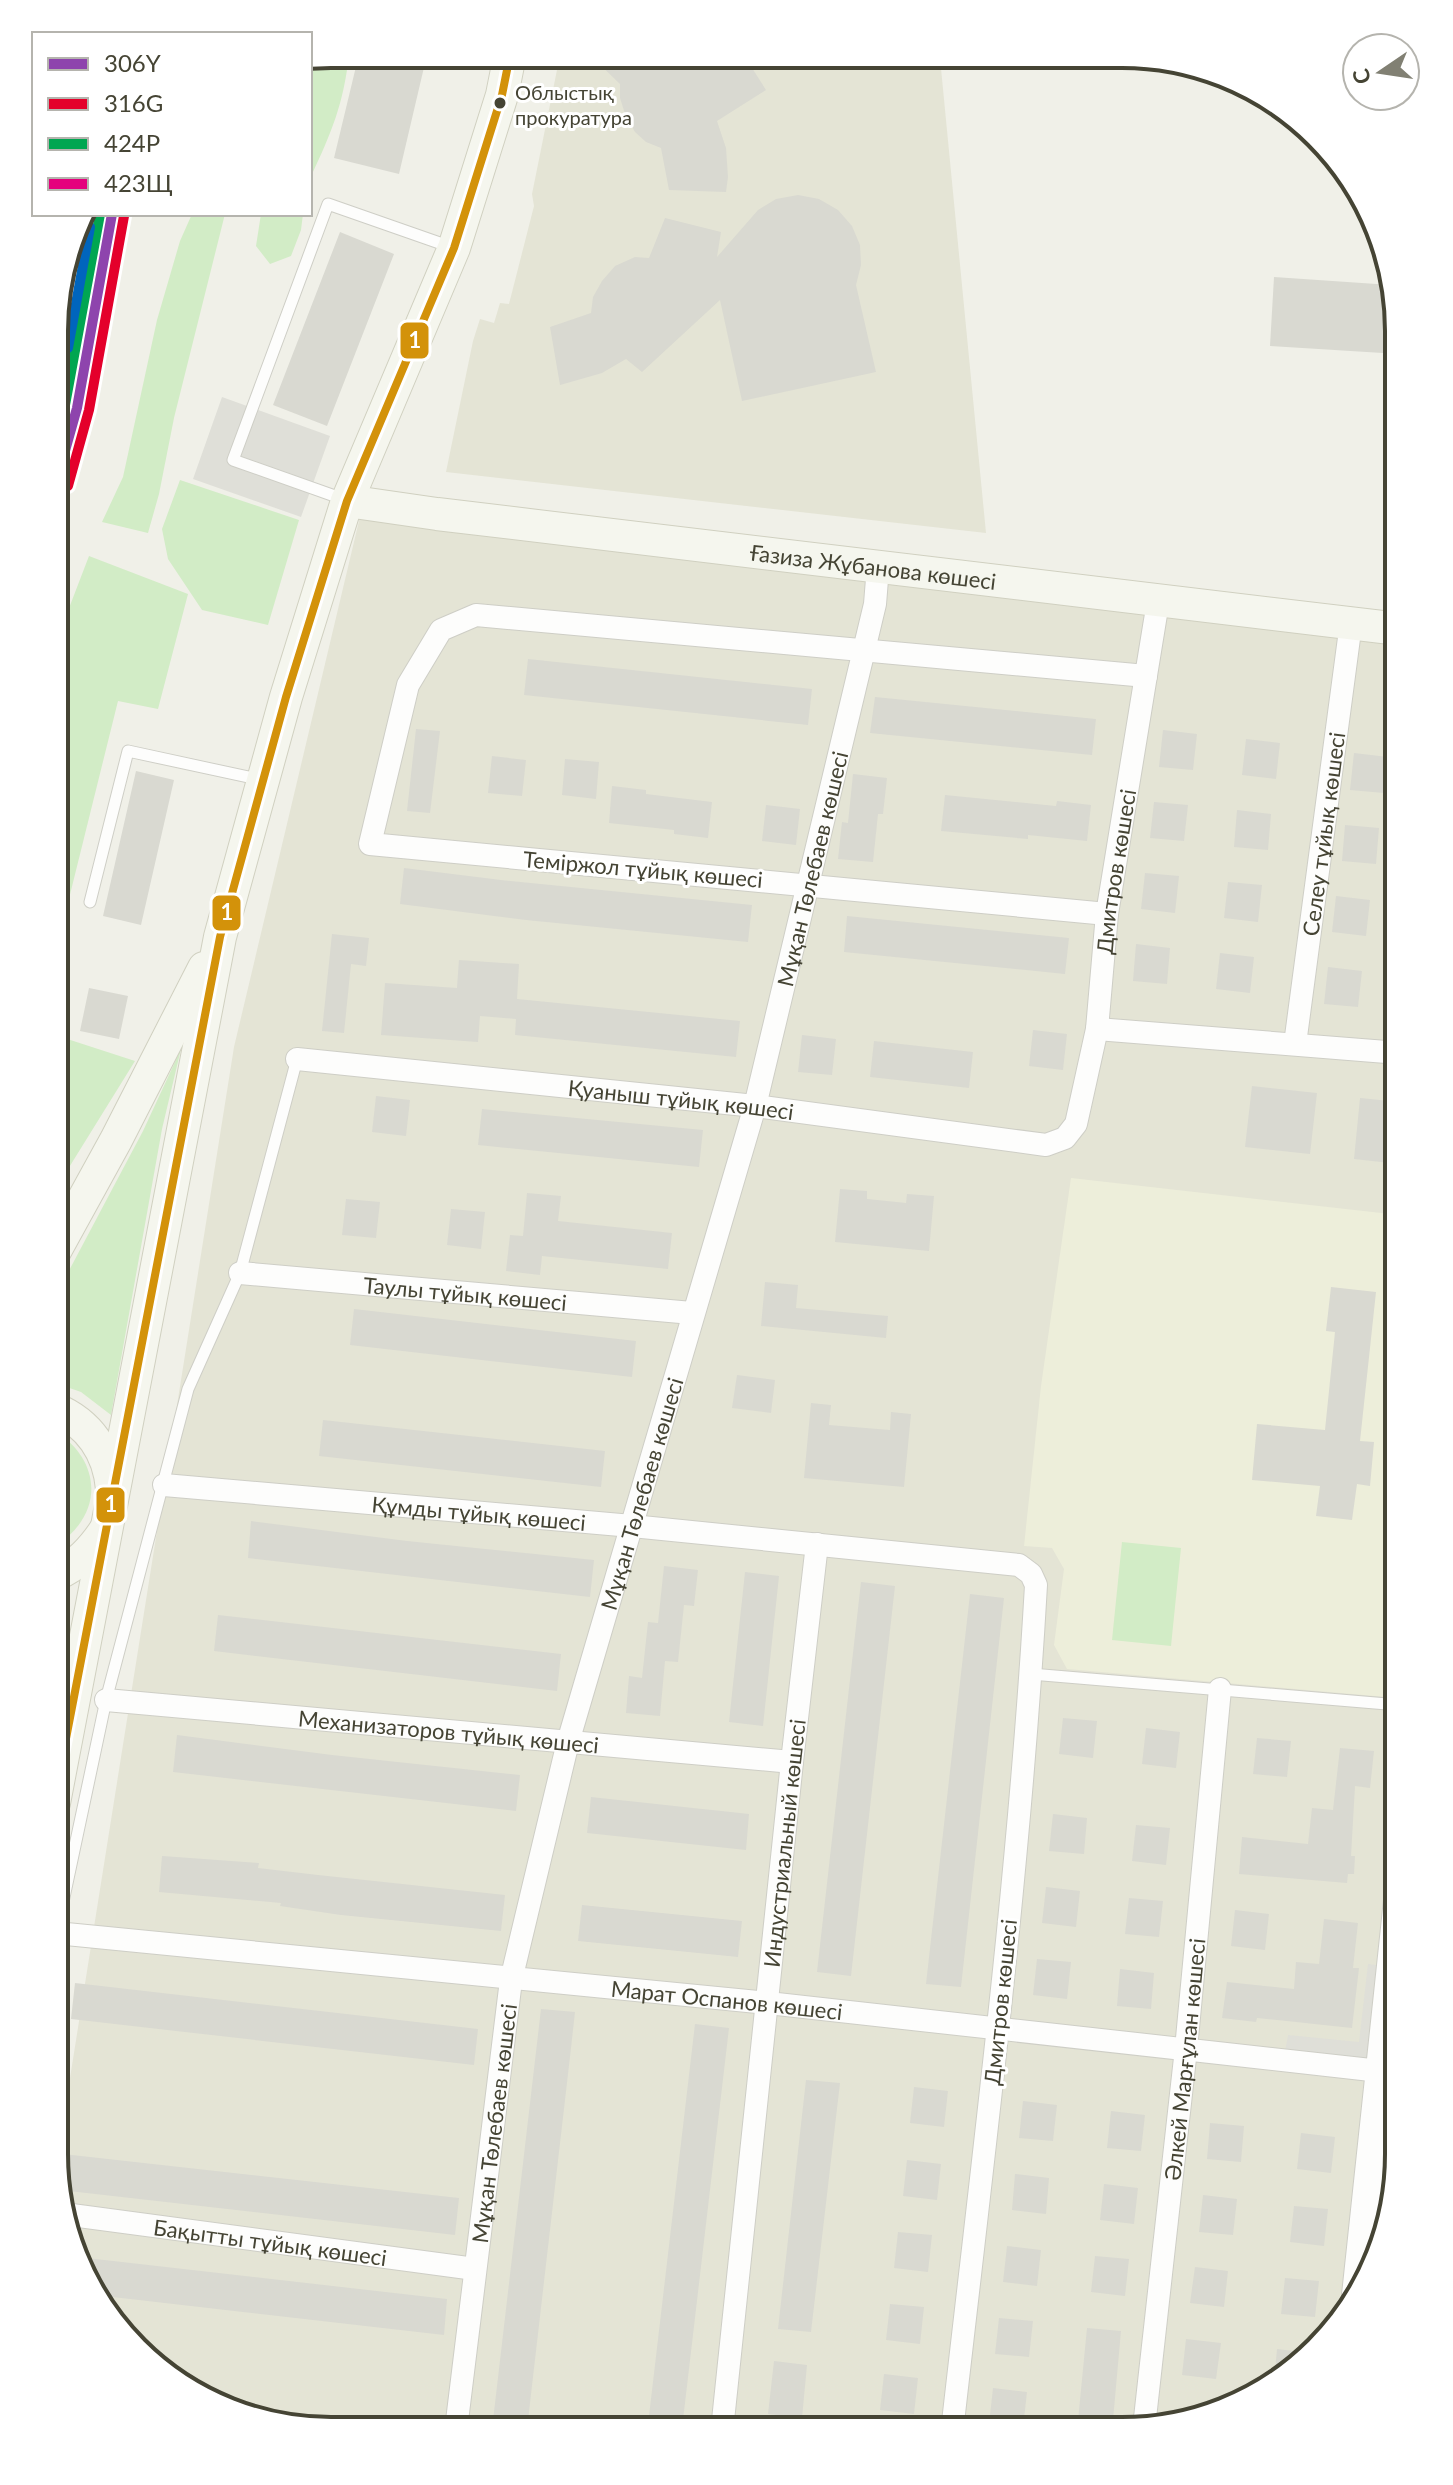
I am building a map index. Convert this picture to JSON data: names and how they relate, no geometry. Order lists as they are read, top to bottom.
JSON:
{
  "streets": {
    "main road": ["Ғазиза Жұбанова көшесі"],
    "street": [
      "Селеу тұйық көшесі",
      "Мұқан Төлебаев көшесі",
      "Теміржол тұйық көшесі",
      "Дмитров көшесі",
      "Қуаныш тұйық көшесі",
      "Таулы тұйық көшесі",
      "Құмды тұйық көшесі",
      "Механизаторов тұйық көшесі",
      "Индустриальный көшесі",
      "Марат Оспанов көшесі",
      "Әлкей Марғұлан көшесі",
      "Бақытты тұйық көшесі"
    ]
  },
  "crossings": [
    ["Ғазиза Жұбанова көшесі", "Селеу тұйық көшесі"],
    ["Ғазиза Жұбанова көшесі", "Мұқан Төлебаев көшесі"],
    ["Ғазиза Жұбанова көшесі", "Дмитров көшесі"],
    ["Мұқан Төлебаев көшесі", "Теміржол тұйық көшесі"],
    ["Мұқан Төлебаев көшесі", "Қуаныш тұйық көшесі"],
    ["Мұқан Төлебаев көшесі", "Таулы тұйық көшесі"],
    ["Мұқан Төлебаев көшесі", "Құмды тұйық көшесі"],
    ["Мұқан Төлебаев көшесі", "Механизаторов тұйық көшесі"],
    ["Мұқан Төлебаев көшесі", "Марат Оспанов көшесі"],
    ["Мұқан Төлебаев көшесі", "Бақытты тұйық көшесі"],
    ["Теміржол тұйық көшесі", "Дмитров көшесі"],
    ["Дмитров көшесі", "Қуаныш тұйық көшесі"],
    ["Дмитров көшесі", "Құмды тұйық көшесі"],
    ["Дмитров көшесі", "Марат Оспанов көшесі"],
    ["Құмды тұйық көшесі", "Индустриальный көшесі"],
    ["Механизаторов тұйық көшесі", "Индустриальный көшесі"],
    ["Индустриальный көшесі", "Марат Оспанов көшесі"],
    ["Марат Оспанов көшесі", "Әлкей Марғұлан көшесі"]
  ],
  "places": ["Облыстық прокуратура"],
  "lines": [
    "transit line 1",
    "transit line 306Y",
    "transit line 316G",
    "transit line 424Р"
  ],
  "legend": [
    "306Y",
    "316G",
    "424Р",
    "423Щ"
  ],
  "north": "left"
}
